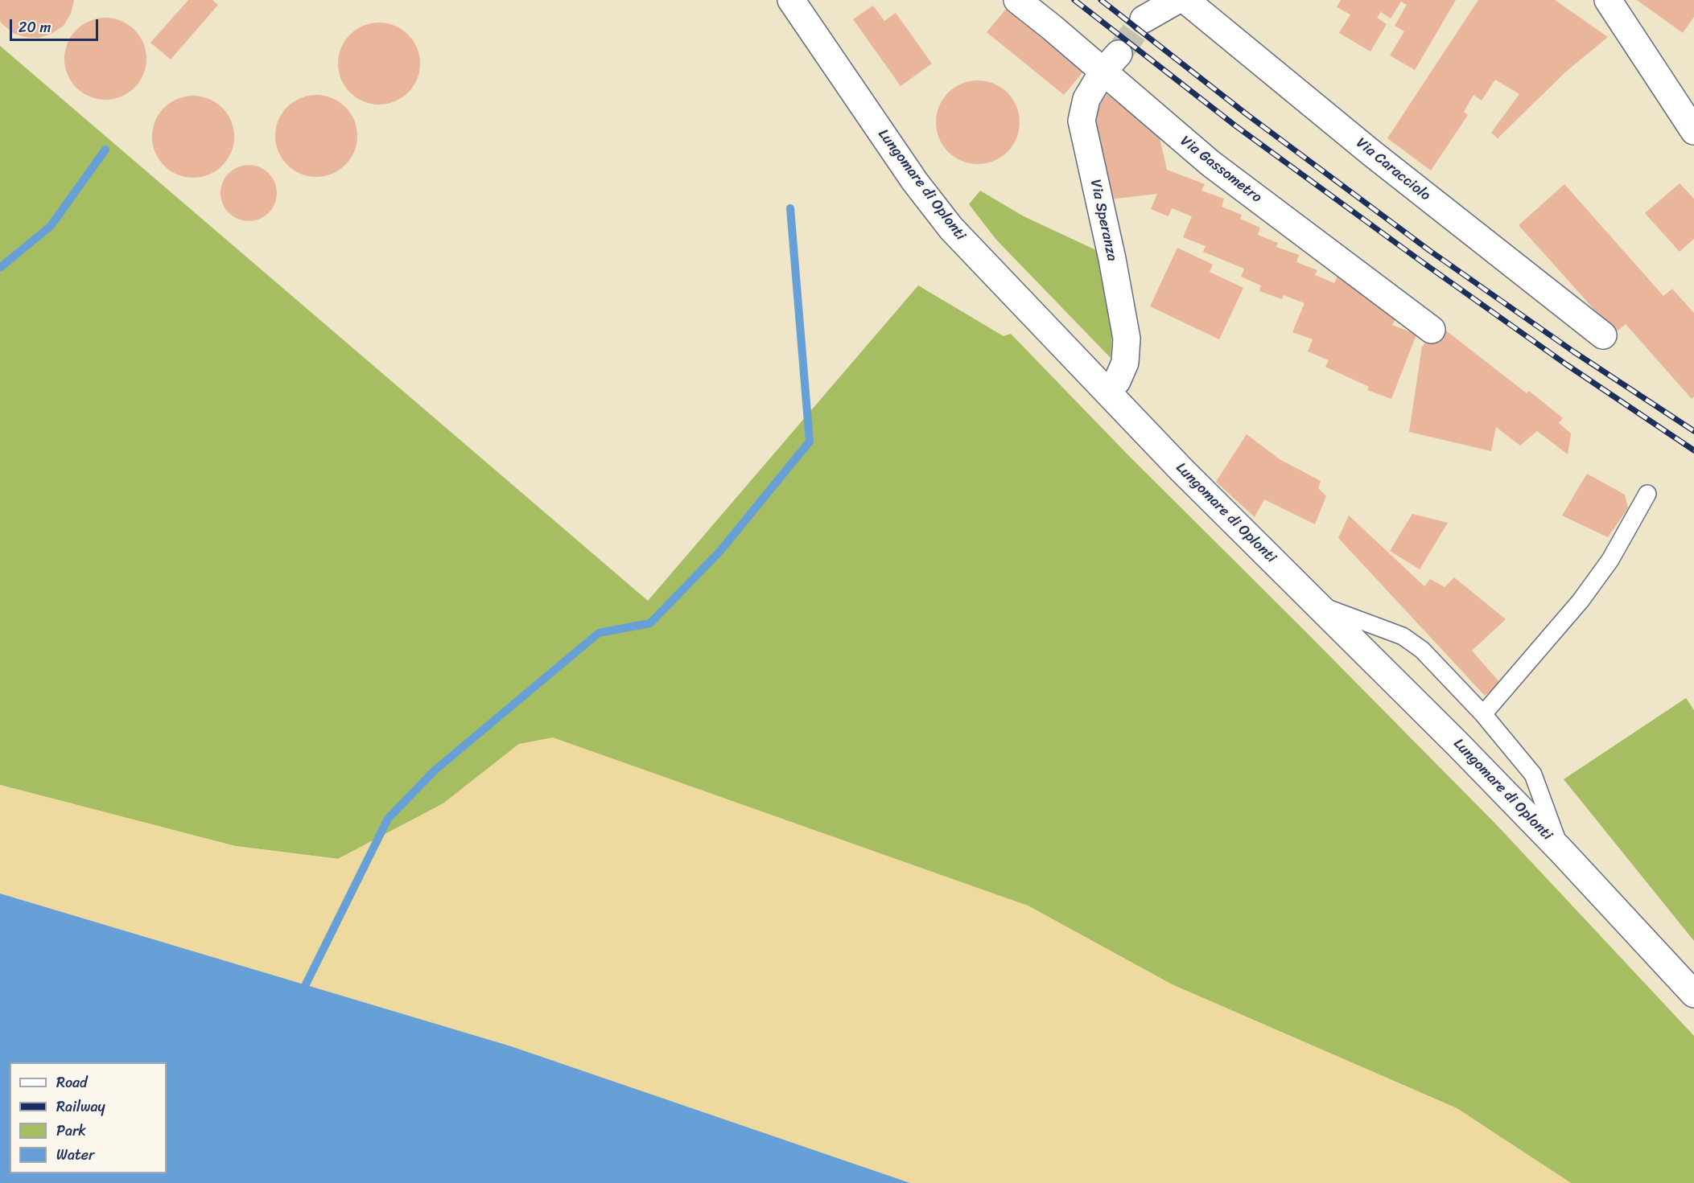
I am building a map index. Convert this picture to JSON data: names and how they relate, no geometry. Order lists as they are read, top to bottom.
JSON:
{
  "streets": {
    "street": [
      "Via Gassometro",
      "Via Caracciolo",
      "Lungomare di Oplonti",
      "Via Speranza"
    ]
  },
  "crossings": [
    ["Via Gassometro", "Via Speranza"],
    ["Lungomare di Oplonti", "Via Speranza"]
  ],
  "legend": [
    "Road",
    "Railway",
    "Park",
    "Water"
  ],
  "scale_bar": "20 m"
}
